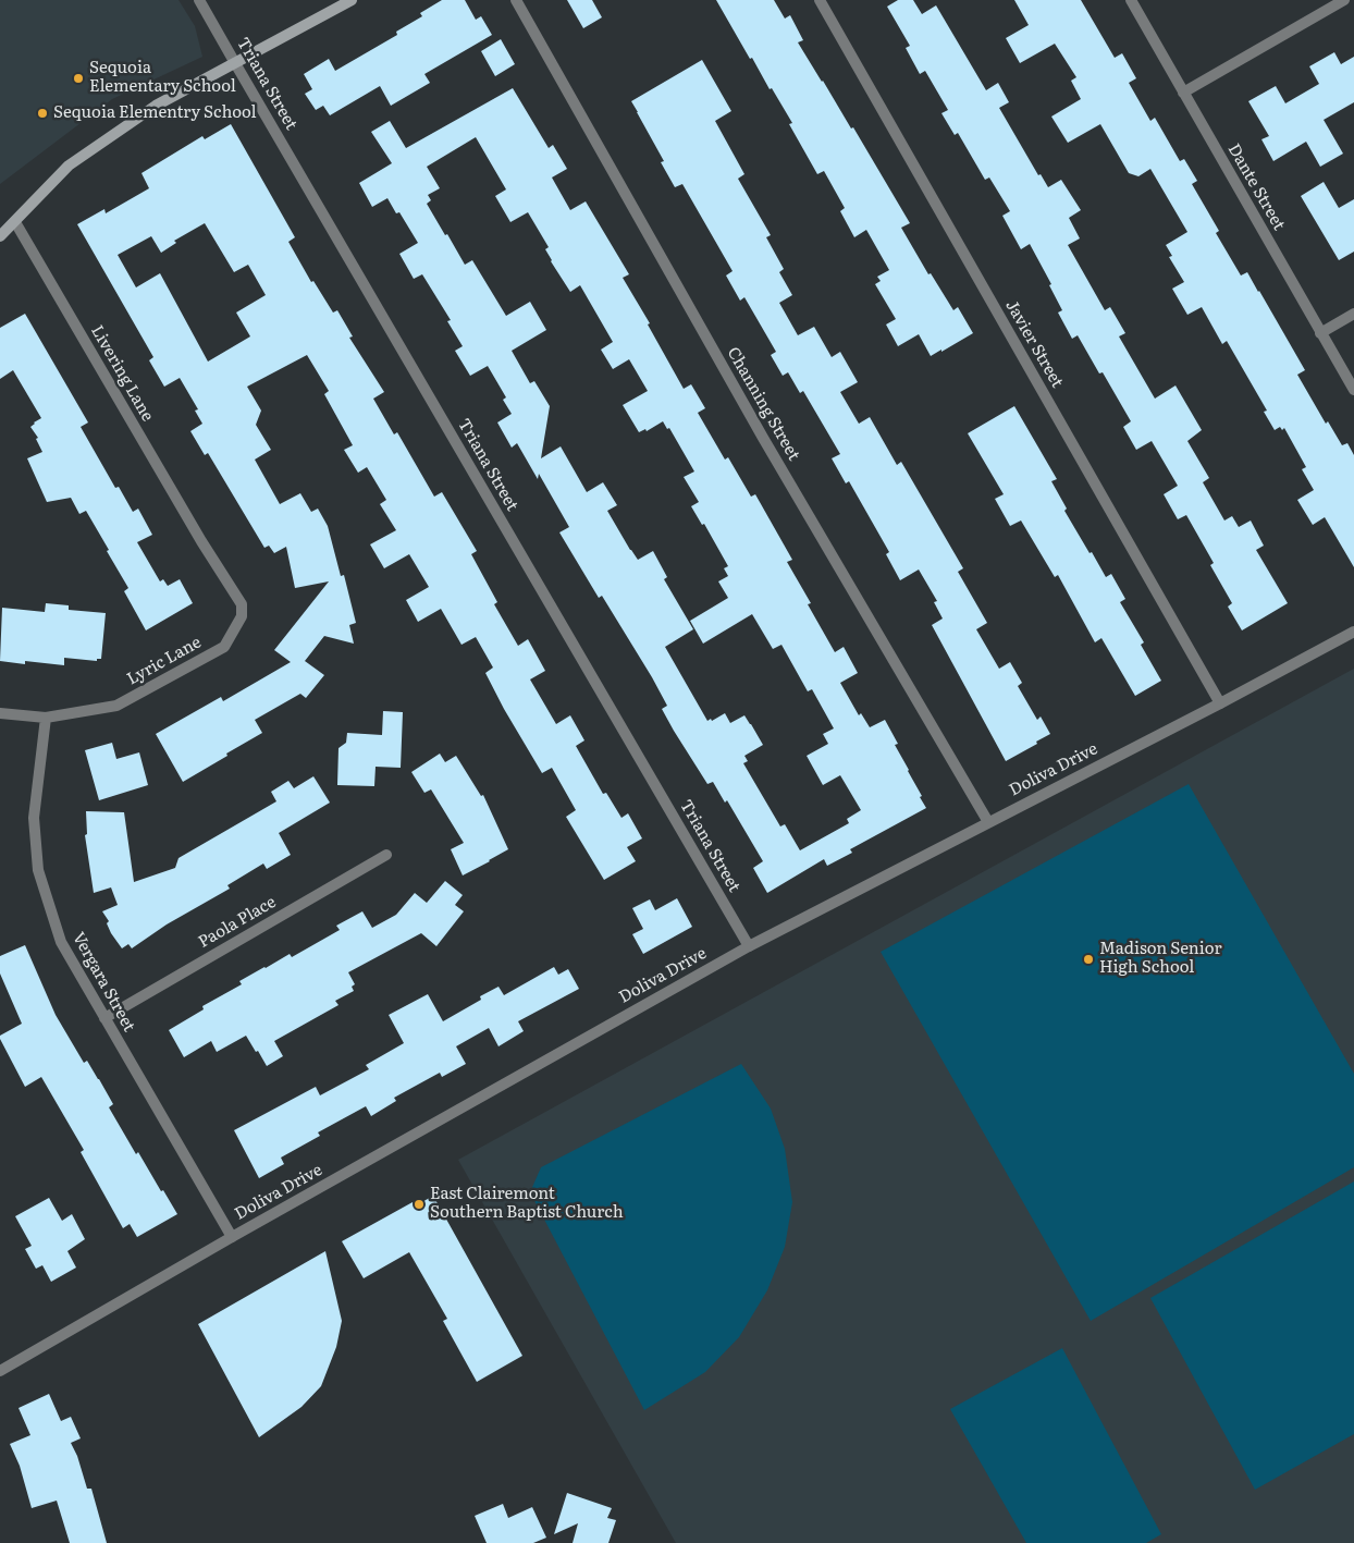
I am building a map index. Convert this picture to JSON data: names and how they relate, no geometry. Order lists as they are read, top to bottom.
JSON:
{
  "streets": {
    "street": [
      "Triana Street",
      "Dante Street",
      "Javier Street",
      "Livering Lane",
      "Channing Street",
      "Lyric Lane",
      "Doliva Drive",
      "Paola Place",
      "Vergara Street"
    ]
  },
  "crossings": [
    ["Triana Street", "Doliva Drive"],
    ["Javier Street", "Doliva Drive"],
    ["Livering Lane", "Lyric Lane"],
    ["Channing Street", "Doliva Drive"],
    ["Lyric Lane", "Vergara Street"],
    ["Doliva Drive", "Vergara Street"],
    ["Paola Place", "Vergara Street"]
  ],
  "places": [
    "Sequoia Elementary School",
    "Sequoia Elementry School",
    "Madison Senior High School",
    "East Clairemont Southern Baptist Church"
  ]
}
